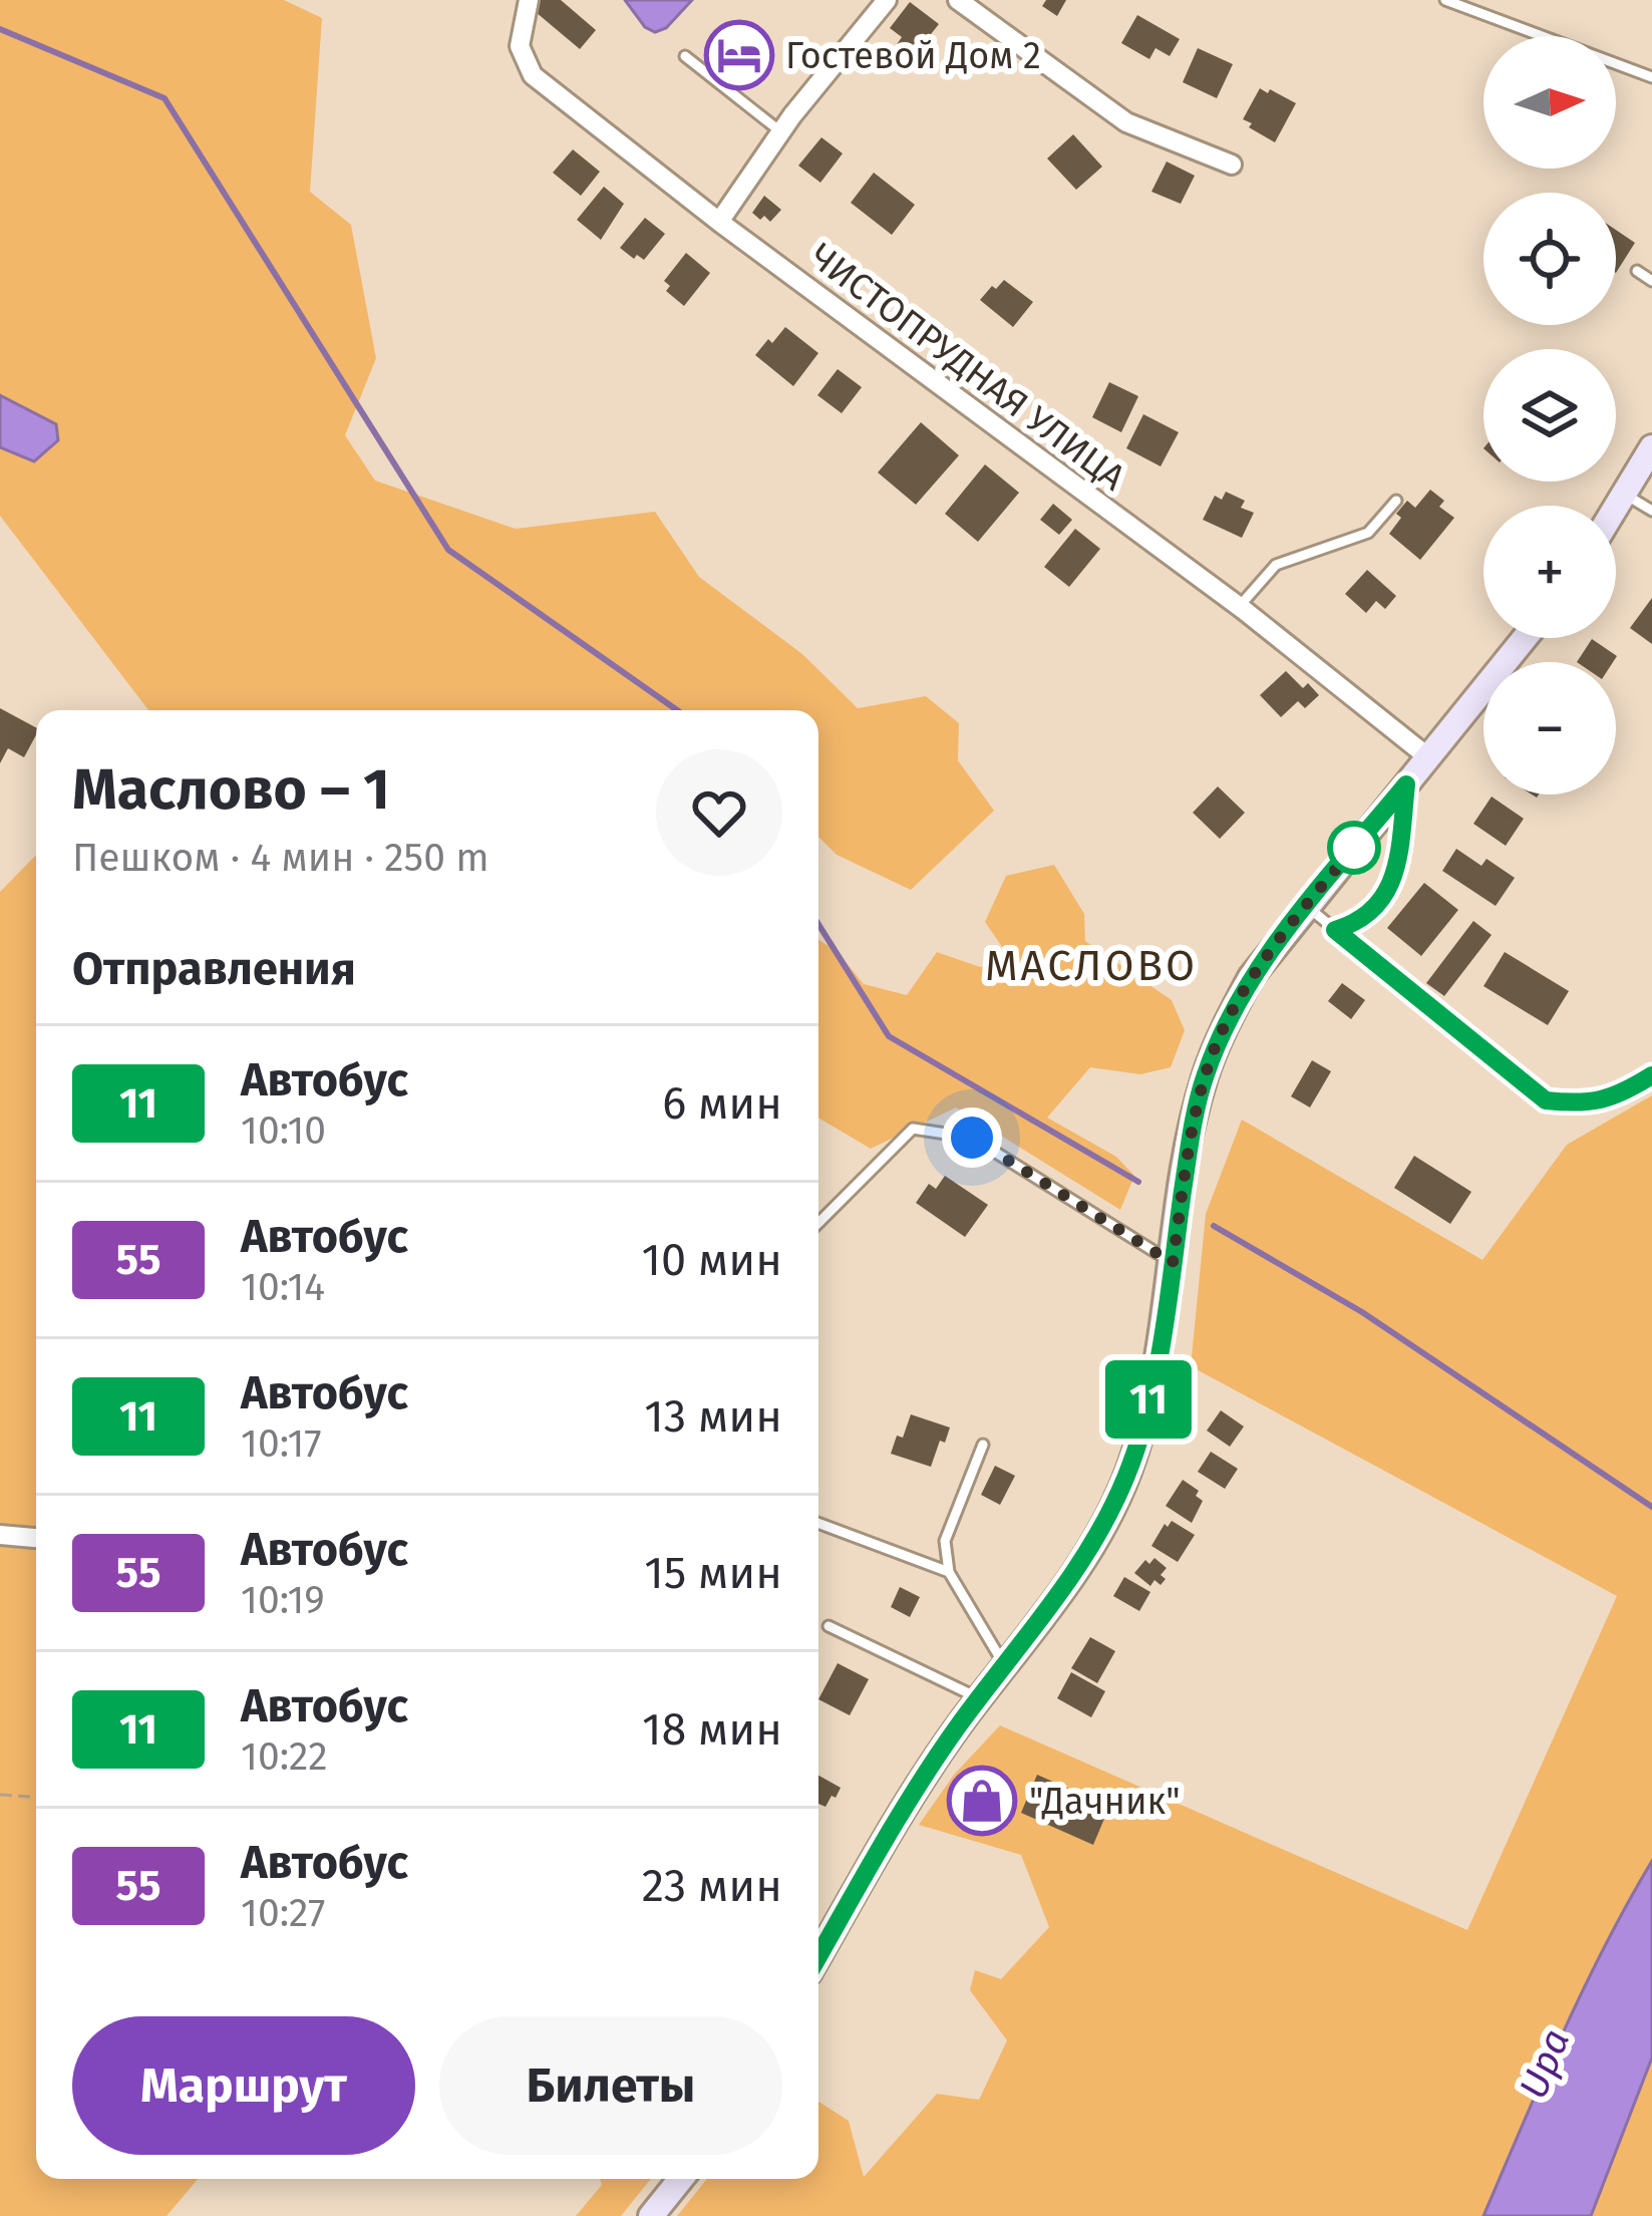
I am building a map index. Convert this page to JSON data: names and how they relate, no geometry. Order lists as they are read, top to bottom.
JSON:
{
  "streets": {
    "street": ["ЧИСТОПРУДНАЯ УЛИЦА"]
  },
  "districts": ["МАСЛОВО"],
  "water": ["Upa"],
  "places": {
    "hotel": ["Гостевой Дом 2"],
    "shop": ["\"Дачник\""]
  },
  "lines": ["bus line 11"],
  "north": "right",
  "page": {
    "on_map": "11",
    "map_buttons": ["+", "−"],
    "heading": [
      ["Маслово – 1", "Пешком · 4 мин · 250 m"],
      "Отправления"
    ],
    "list": [
      {
        "mark": "11",
        "name": "Автобус",
        "note": "10:10",
        "value": "6 мин"
      },
      {
        "mark": "55",
        "name": "Автобус",
        "note": "10:14",
        "value": "10 мин"
      },
      {
        "mark": "11",
        "name": "Автобус",
        "note": "10:17",
        "value": "13 мин"
      },
      {
        "mark": "55",
        "name": "Автобус",
        "note": "10:19",
        "value": "15 мин"
      },
      {
        "mark": "11",
        "name": "Автобус",
        "note": "10:22",
        "value": "18 мин"
      },
      {
        "mark": "55",
        "name": "Автобус",
        "note": "10:27",
        "value": "23 мин"
      }
    ],
    "buttons": ["Маршрут", "Билеты"]
  }
}
